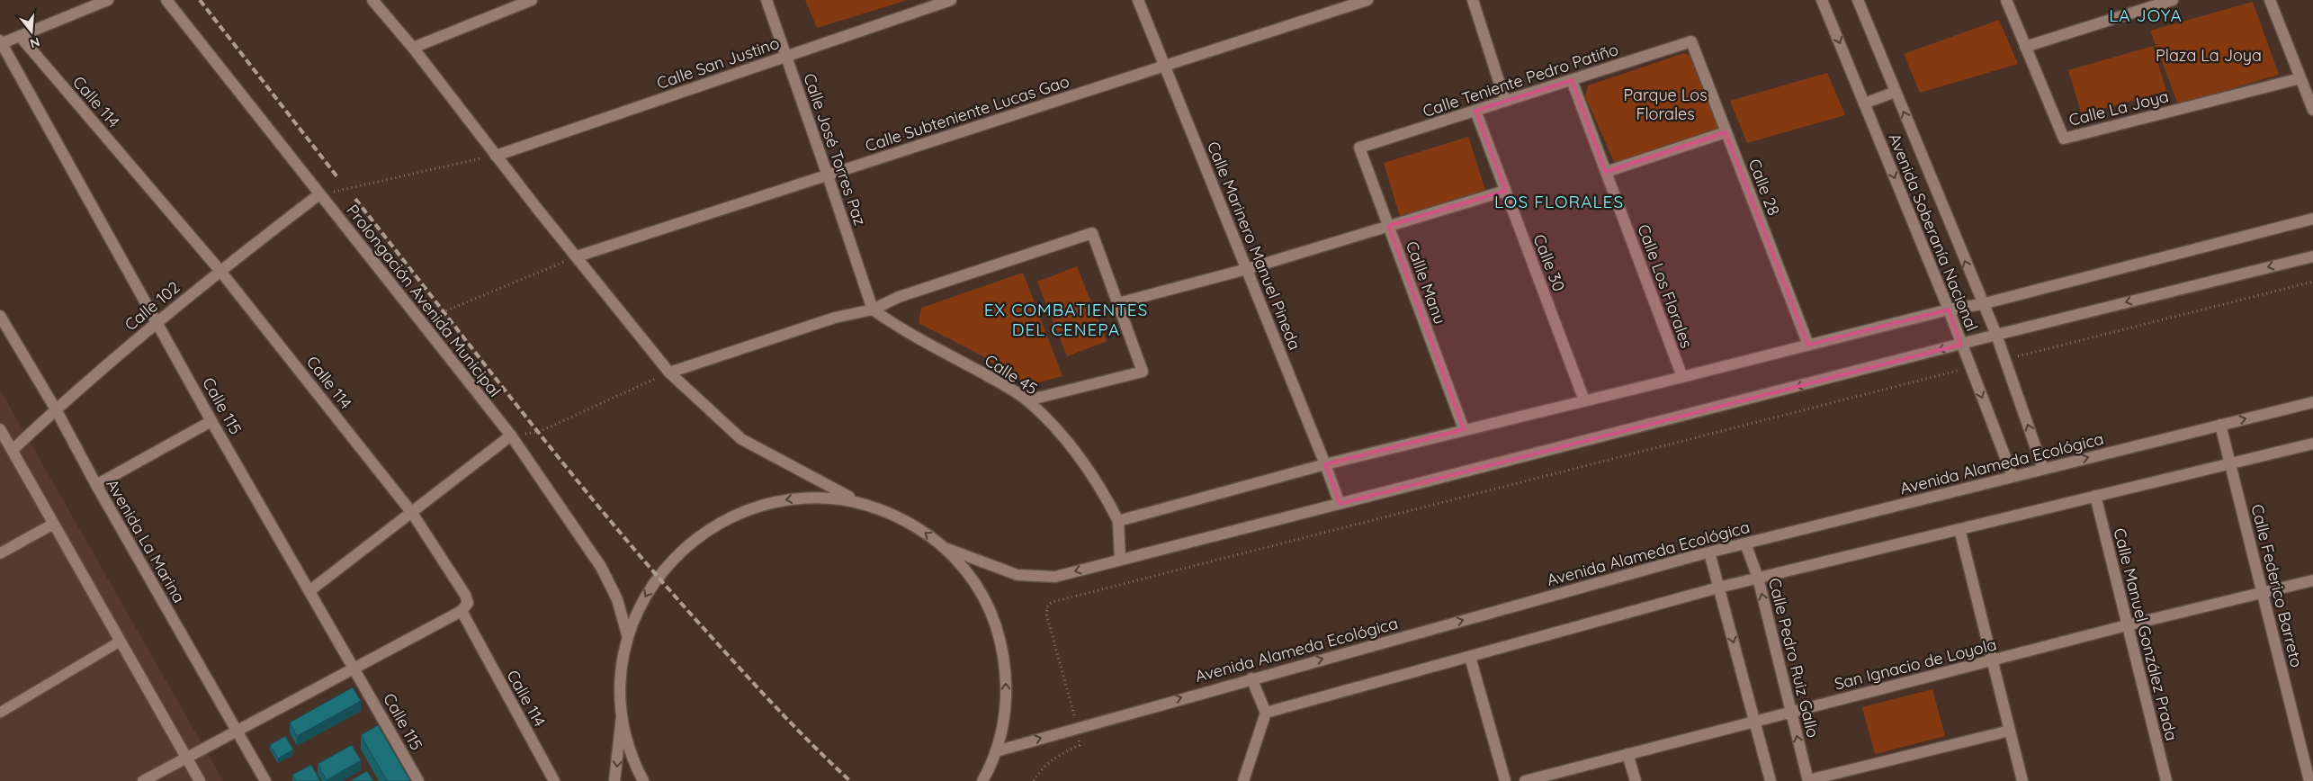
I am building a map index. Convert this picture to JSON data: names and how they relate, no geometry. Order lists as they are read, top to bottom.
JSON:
{
  "streets": {
    "street": [
      "Calle San Justino",
      "Calle Teniente Pedro Patiño",
      "Calle 114",
      "Calle La Joya",
      "Calle Subteniente Lucas Gao",
      "Calle José Torres Paz",
      "Calle 28",
      "Avenida Soberanía Nacional",
      "Calle Marinero Manuel Pineda",
      "Calle 30",
      "Callle Manu",
      "Calle Los Florales",
      "Prolongación Avenida Municipal",
      "Calle 102",
      "Calle 45",
      "Calle 115",
      "Avenida Alameda Ecológica",
      "Avenida La Marina",
      "Calle Federico Barreto",
      "Calle Manuel González Prada",
      "Calle Pedro Ruiz Gallo",
      "San Ignacio de Loyola"
    ]
  },
  "crossings": [
    ["Calle San Justino", "Calle José Torres Paz"],
    ["Calle San Justino", "Prolongación Avenida Municipal"],
    ["Calle Teniente Pedro Patiño", "Calle 28"],
    ["Calle Teniente Pedro Patiño", "Calle 30"],
    ["Calle Teniente Pedro Patiño", "Callle Manu"],
    ["Calle Teniente Pedro Patiño", "Calle Los Florales"],
    ["Calle 114", "Calle 102"],
    ["Calle Subteniente Lucas Gao", "Calle José Torres Paz"],
    ["Calle Subteniente Lucas Gao", "Calle Marinero Manuel Pineda"],
    ["Calle Subteniente Lucas Gao", "Prolongación Avenida Municipal"],
    ["Calle José Torres Paz", "Calle 45"],
    ["Avenida Soberanía Nacional", "Avenida Alameda Ecológica"],
    ["Prolongación Avenida Municipal", "Calle 102"],
    ["Prolongación Avenida Municipal", "Avenida Alameda Ecológica"],
    ["Calle 102", "Calle 115"],
    ["Calle 102", "Avenida La Marina"],
    ["Avenida Alameda Ecológica", "Calle Federico Barreto"],
    ["Avenida Alameda Ecológica", "Calle Pedro Ruiz Gallo"],
    ["Calle Federico Barreto", "San Ignacio de Loyola"],
    ["Calle Manuel González Prada", "San Ignacio de Loyola"],
    ["Calle Pedro Ruiz Gallo", "San Ignacio de Loyola"]
  ],
  "districts": ["LA JOYA", "LOS FLORALES", "EX COMBATIENTES DEL CENEPA"],
  "parks": ["Plaza La Joya", "Parque Los Florales"],
  "north": "bottom"
}
